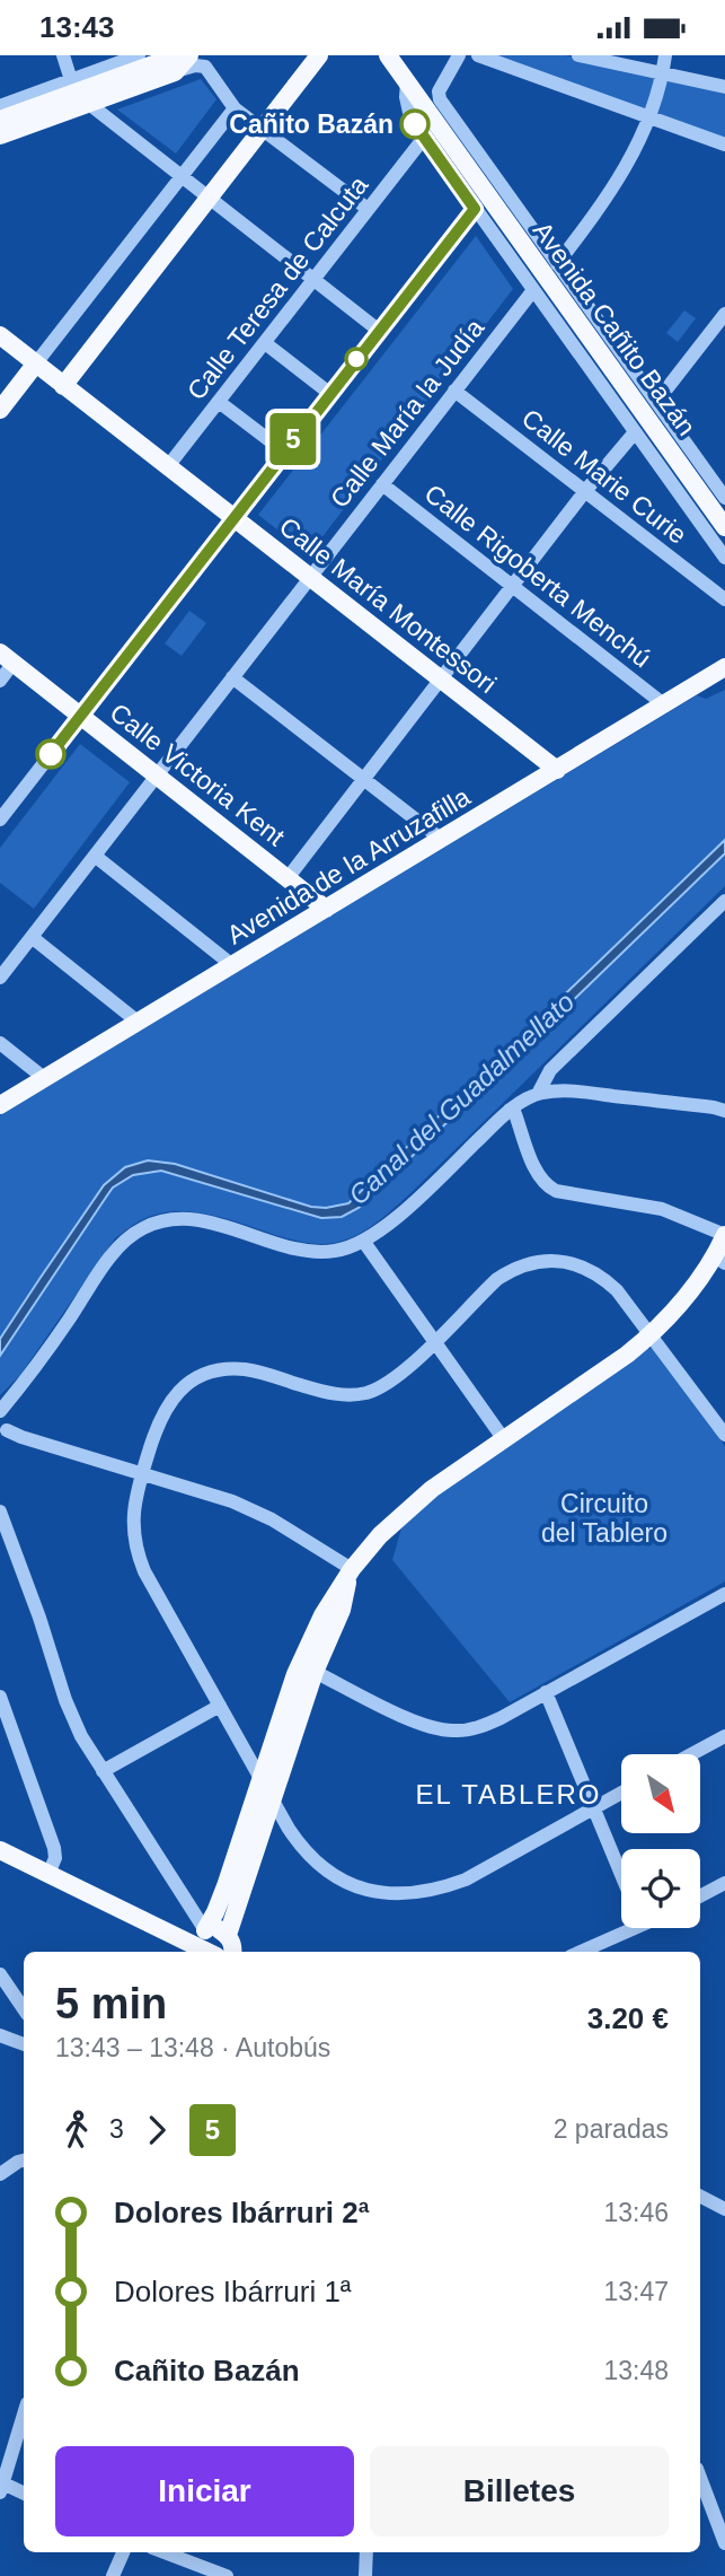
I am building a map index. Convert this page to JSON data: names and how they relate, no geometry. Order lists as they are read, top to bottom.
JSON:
{
  "streets": {
    "main road": [
      "Avenida Cañito Bazán",
      "Calle María Montessori",
      "Calle Victoria Kent",
      "Avenida de la Arruzafilla"
    ],
    "street": [
      "Calle Teresa de Calcuta",
      "Calle María la Judía",
      "Calle Marie Curie",
      "Calle Rigoberta Menchú"
    ]
  },
  "crossings": [
    ["Calle Teresa de Calcuta", "Avenida Cañito Bazán"],
    ["Calle Teresa de Calcuta", "Calle María Montessori"],
    ["Avenida Cañito Bazán", "Calle María la Judía"],
    ["Calle María la Judía", "Calle Marie Curie"],
    ["Calle María la Judía", "Calle Rigoberta Menchú"],
    ["Calle María la Judía", "Calle María Montessori"],
    ["Calle María la Judía", "Calle Victoria Kent"],
    ["Calle Rigoberta Menchú", "Avenida de la Arruzafilla"],
    ["Calle María Montessori", "Avenida de la Arruzafilla"],
    ["Calle Victoria Kent", "Avenida de la Arruzafilla"]
  ],
  "districts": ["EL TABLERO"],
  "water": ["Canal del Guadalmellato"],
  "parks": ["Circuito del Tablero"],
  "places": ["Cañito Bazán"],
  "lines": ["bus line 5"],
  "north": "bottom right",
  "page": {
    "status": "13:43",
    "on_map": "5",
    "heading": ["5 min", "13:43 – 13:48 · Autobús", "3.20 €"],
    "legs": ["3", "5", "2 paradas"],
    "list": [
      {
        "name": "Dolores Ibárruri 2ª",
        "value": "13:46"
      },
      {
        "name": "Dolores Ibárruri 1ª",
        "value": "13:47"
      },
      {
        "name": "Cañito Bazán",
        "value": "13:48"
      }
    ],
    "buttons": ["Iniciar", "Billetes"]
  }
}
